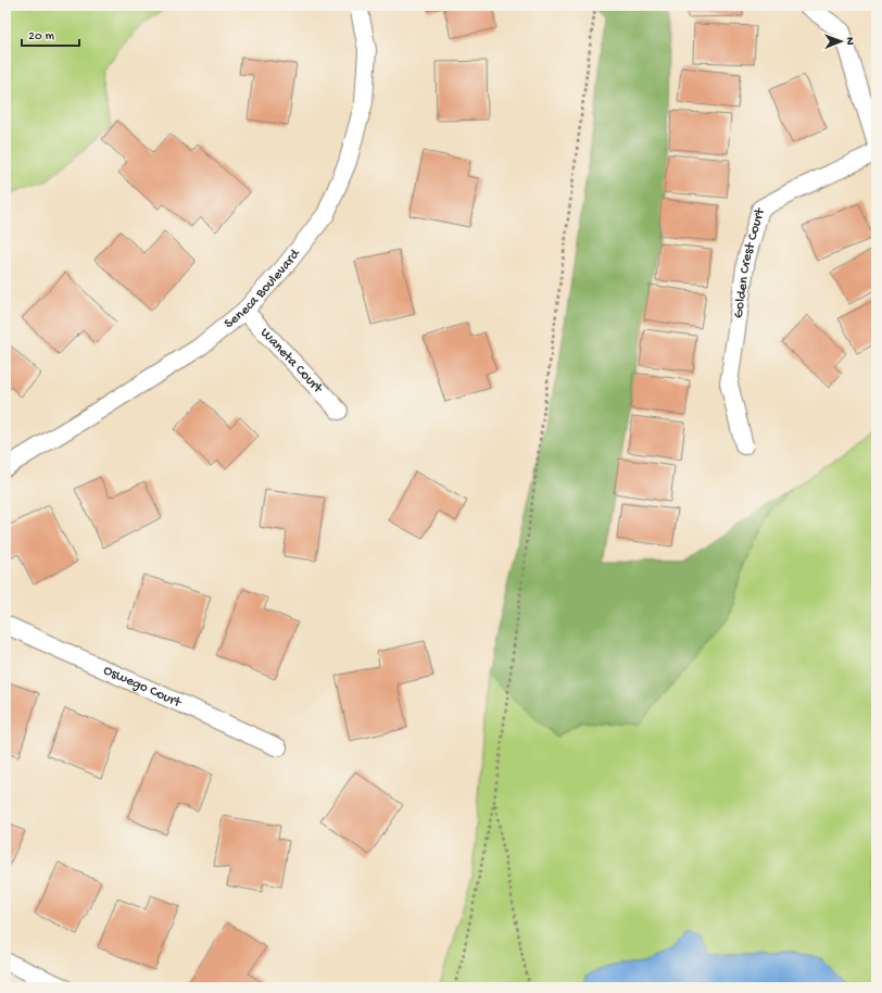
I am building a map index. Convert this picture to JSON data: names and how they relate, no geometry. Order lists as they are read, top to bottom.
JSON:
{
  "streets": {
    "street": [
      "Golden Crest Court",
      "Seneca Boulevard",
      "Waneta Court",
      "Oswego Court"
    ]
  },
  "crossings": [
    ["Seneca Boulevard", "Waneta Court"]
  ],
  "scale_bar": "20 m",
  "north": "right"
}
